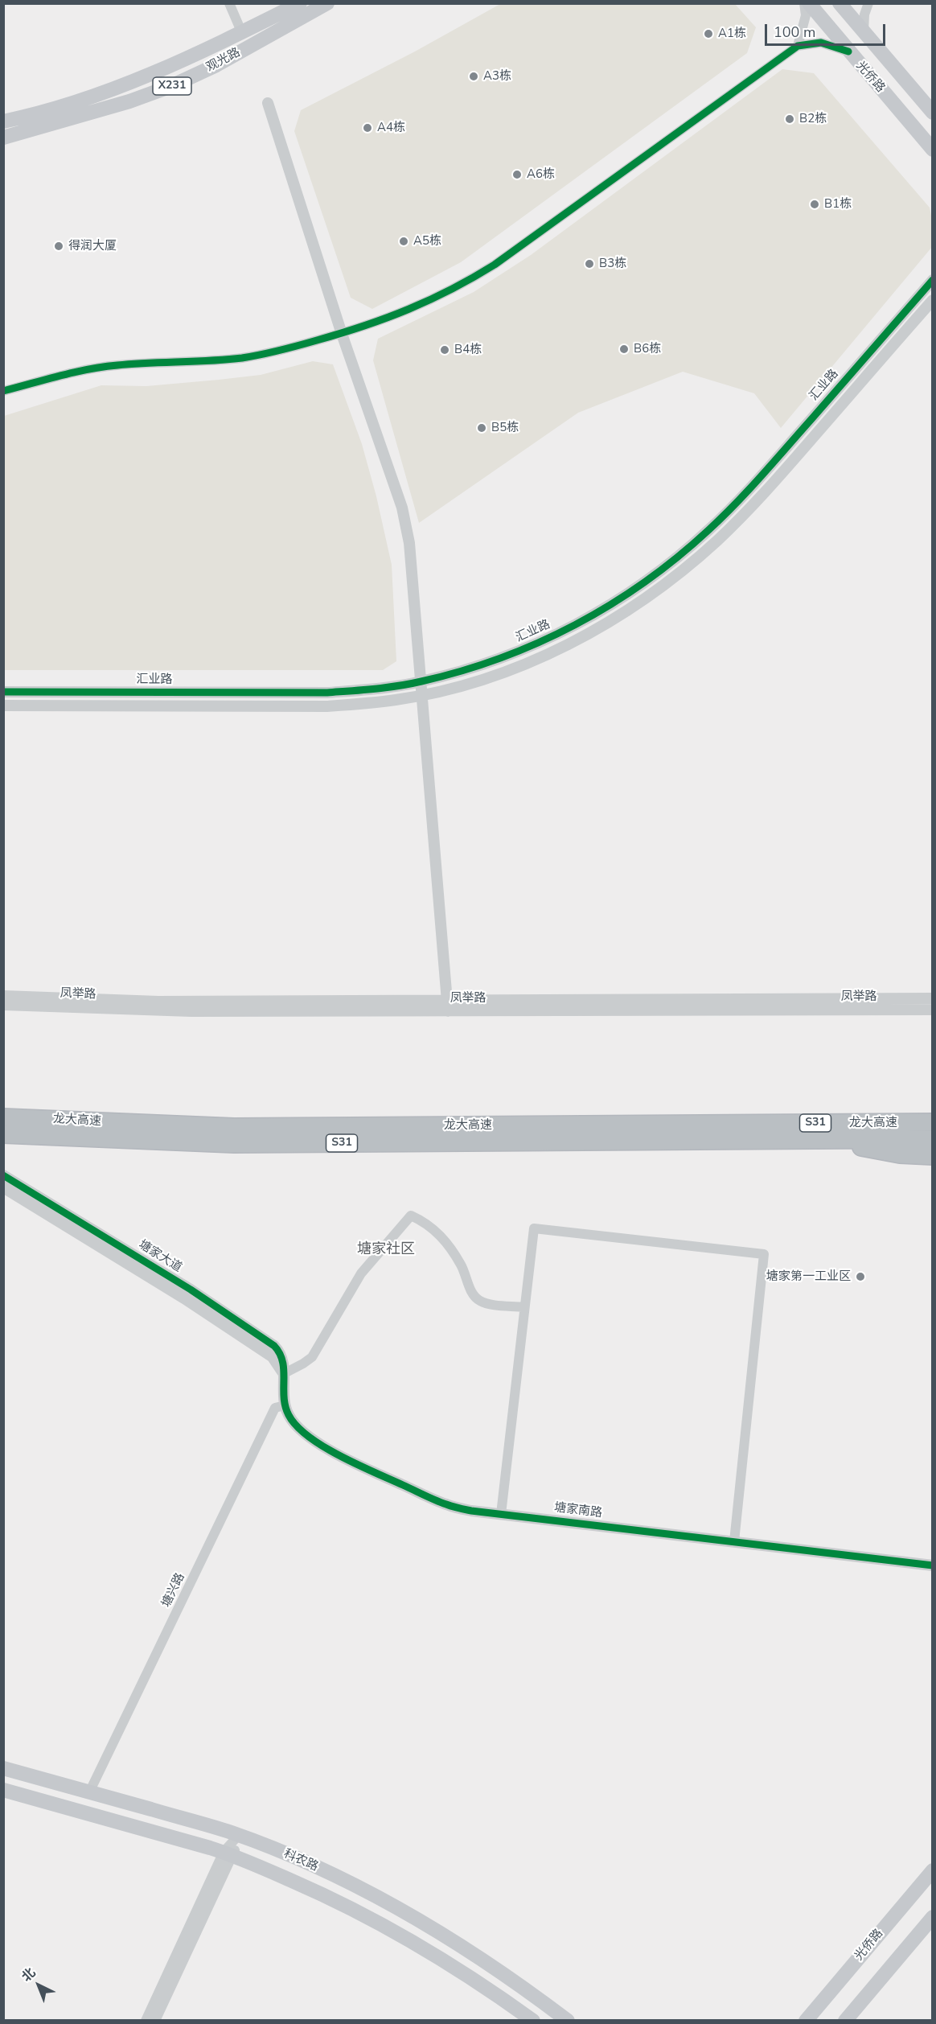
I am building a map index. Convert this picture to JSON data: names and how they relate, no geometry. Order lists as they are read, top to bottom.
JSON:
{
  "streets": {
    "highway": ["龙大高速", "S31"],
    "main road": [
      "观光路",
      "光侨路",
      "X231",
      "科农路"
    ],
    "street": [
      "汇业路",
      "凤举路",
      "塘家大道",
      "塘家南路",
      "塘兴路"
    ]
  },
  "crossings": [
    ["塘家大道", "塘家南路"],
    ["塘家南路", "塘兴路"],
    ["塘兴路", "科农路"]
  ],
  "districts": ["塘家社区"],
  "places": [
    "A1栋",
    "A3栋",
    "B2栋",
    "A4栋",
    "A6栋",
    "B1栋",
    "A5栋",
    "得润大厦",
    "B3栋",
    "B6栋",
    "B4栋",
    "B5栋",
    "塘家第一工业区"
  ],
  "scale_bar": "100 m",
  "north": "top left"
}
